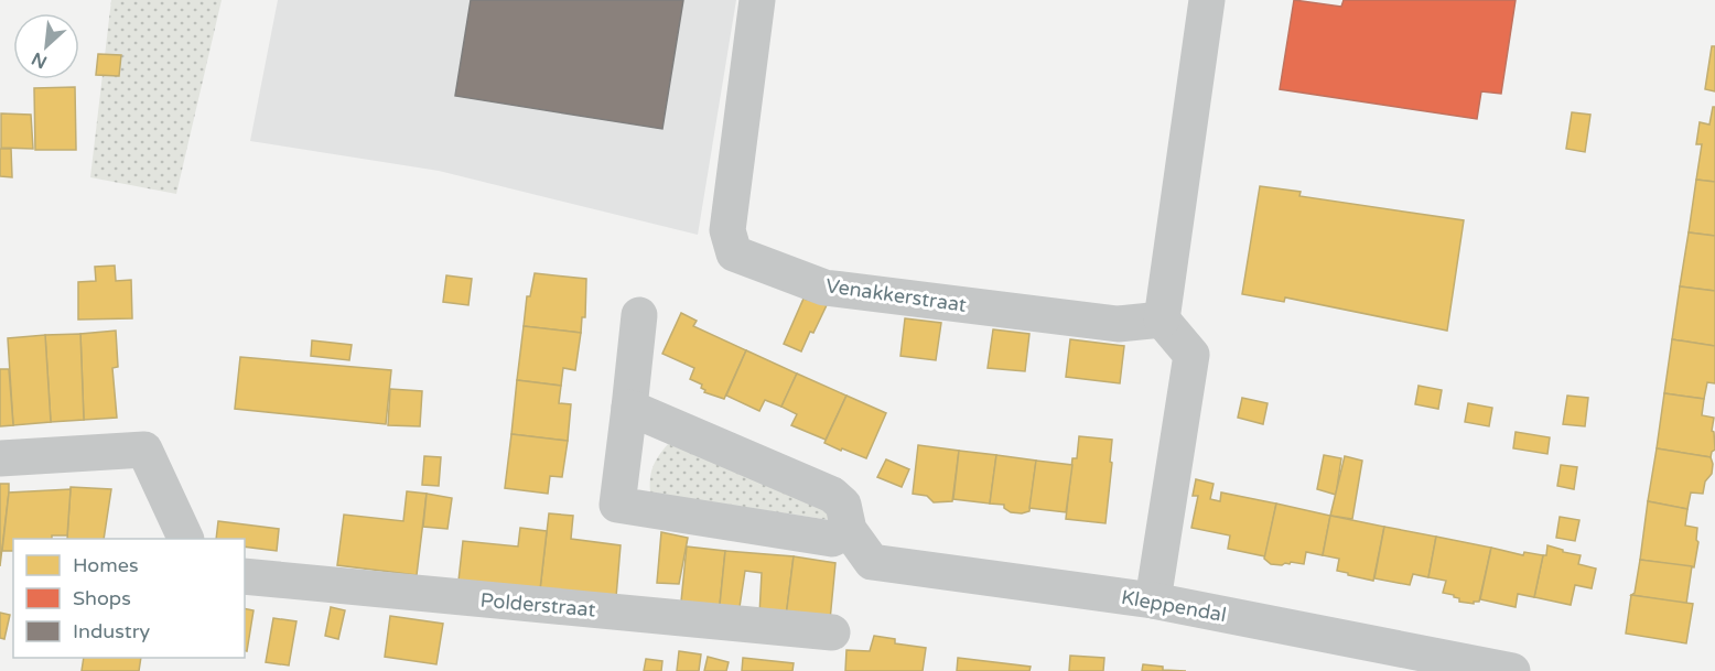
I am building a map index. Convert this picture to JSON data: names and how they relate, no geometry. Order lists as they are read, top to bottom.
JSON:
{
  "streets": {
    "street": ["Venakkerstraat", "Polderstraat", "Kleppendal"]
  },
  "legend": ["Homes", "Shops", "Industry"],
  "north": "bottom left"
}
